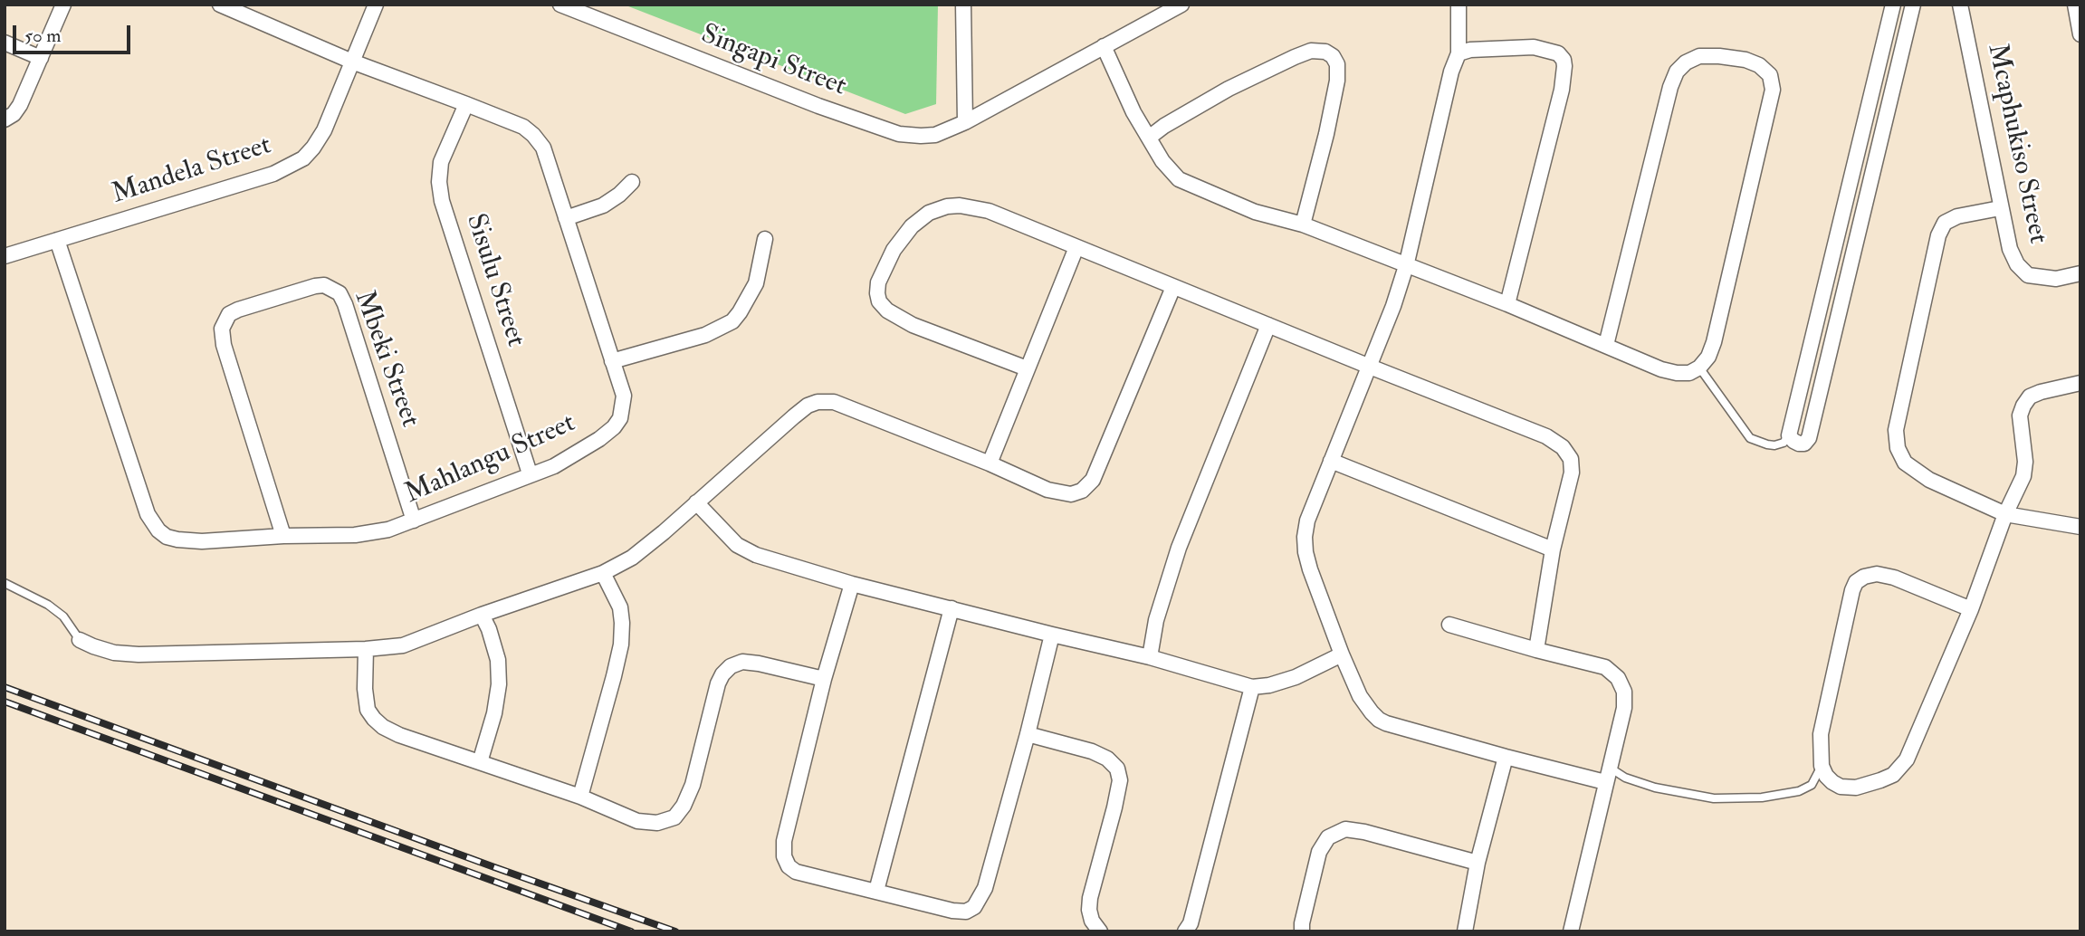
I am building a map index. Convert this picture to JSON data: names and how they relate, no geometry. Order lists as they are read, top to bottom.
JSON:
{
  "streets": {
    "street": [
      "Singapi Street",
      "Mcaphukiso Street",
      "Mandela Street",
      "Sisulu Street",
      "Mbeki Street",
      "Mahlangu Street"
    ]
  },
  "crossings": [
    ["Mandela Street", "Mahlangu Street"],
    ["Sisulu Street", "Mahlangu Street"],
    ["Mbeki Street", "Mahlangu Street"]
  ],
  "scale_bar": "50 m"
}
